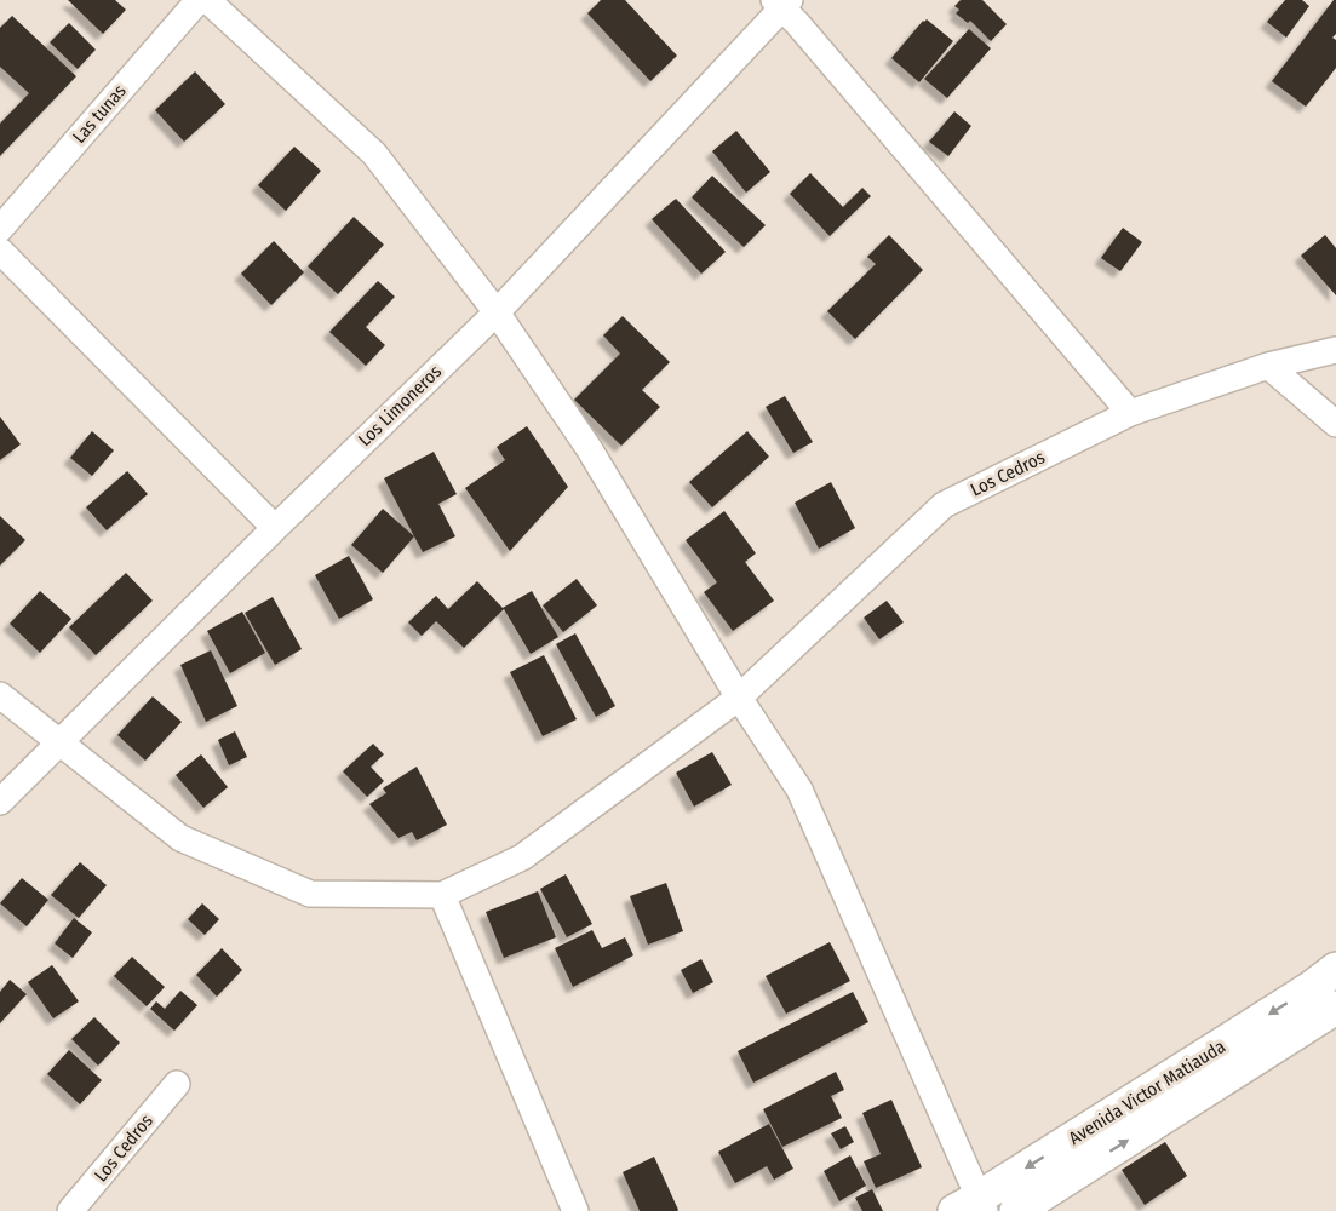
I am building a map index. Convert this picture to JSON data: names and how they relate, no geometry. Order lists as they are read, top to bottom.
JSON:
{
  "streets": {
    "main road": ["Avenida Victor Matiauda"],
    "street": ["Las tunas", "Los Limoneros", "Los Cedros"]
  }
}
